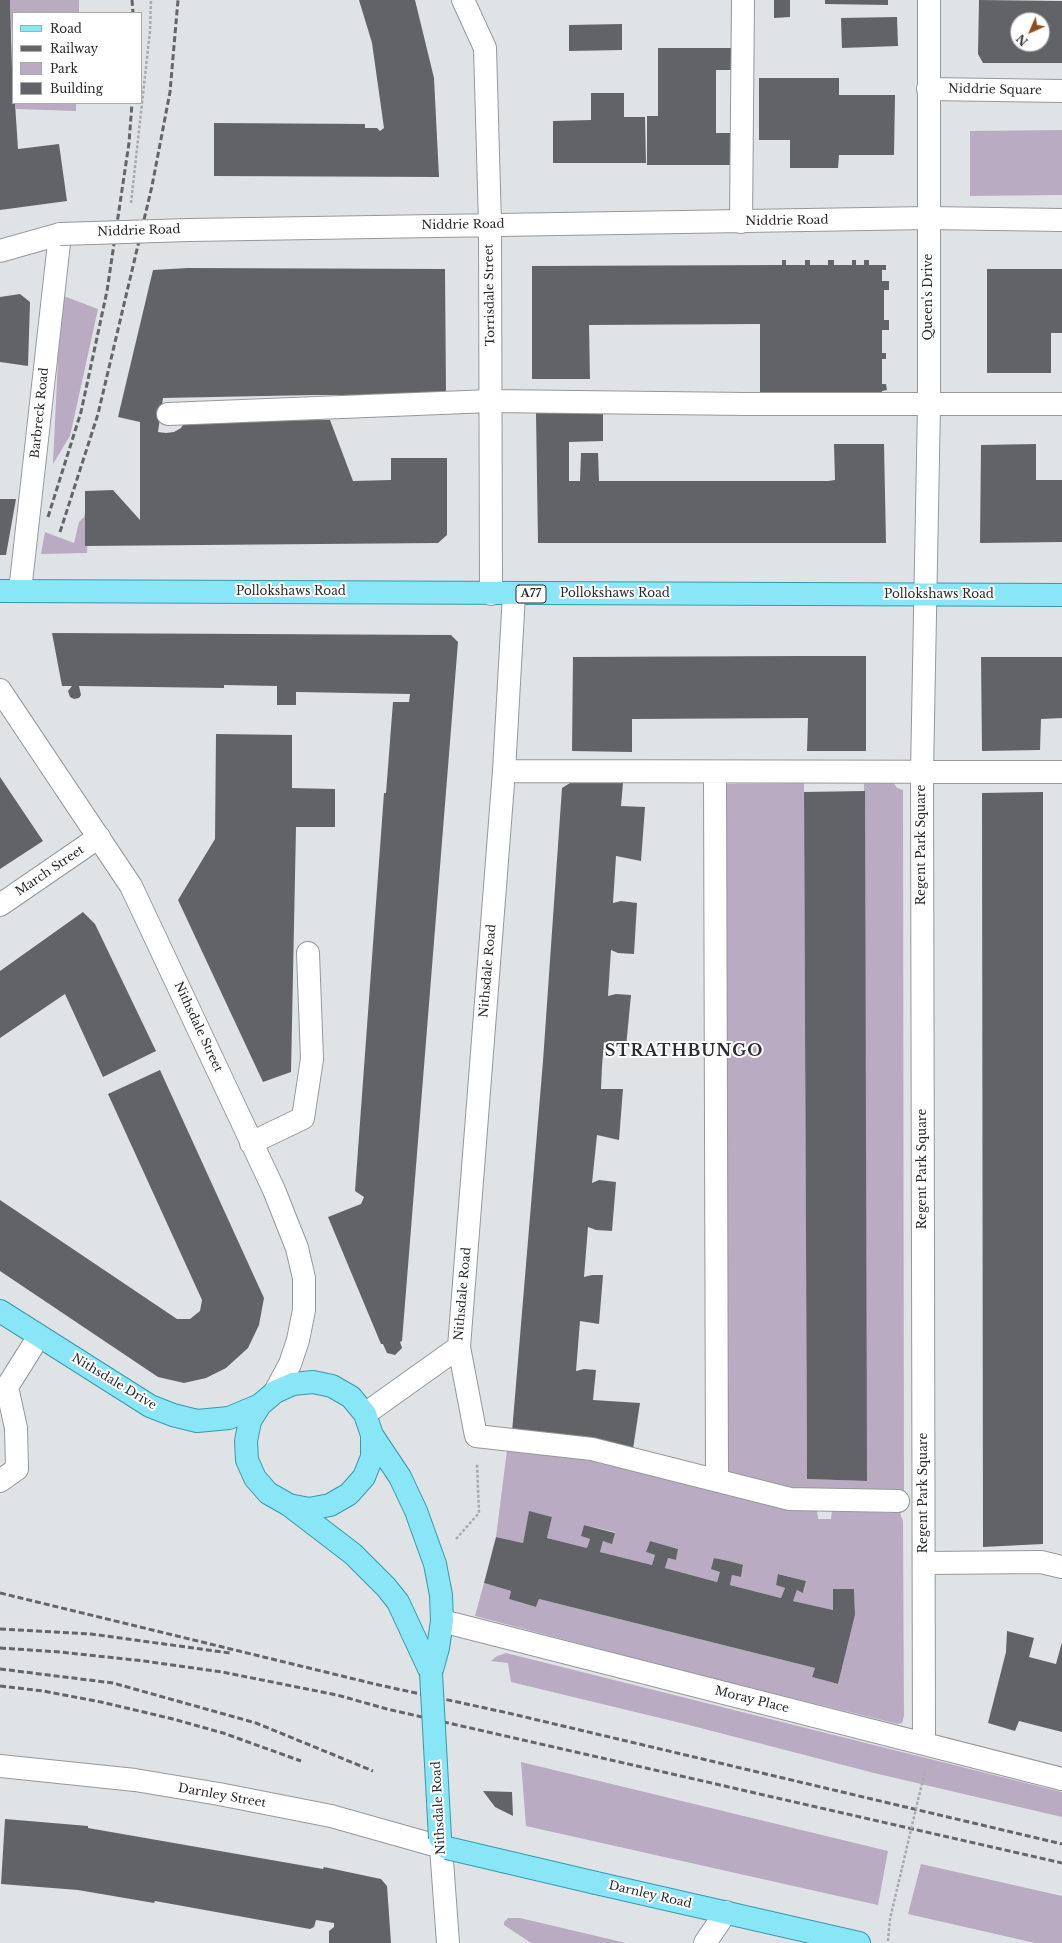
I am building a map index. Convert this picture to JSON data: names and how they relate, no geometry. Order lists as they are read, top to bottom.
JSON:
{
  "streets": {
    "main road": [
      "Pollokshaws Road",
      "A77",
      "Nithsdale Road",
      "Nithsdale Drive",
      "Darnley Road"
    ],
    "street": [
      "Niddrie Square",
      "Niddrie Road",
      "Torrisdale Street",
      "Queen's Drive",
      "Barbreck Road",
      "Regent Park Square",
      "March Street",
      "Nithsdale Street",
      "Moray Place",
      "Darnley Street"
    ]
  },
  "crossings": [
    ["Niddrie Square", "Queen's Drive"],
    ["Niddrie Road", "Torrisdale Street"],
    ["Niddrie Road", "Queen's Drive"],
    ["Niddrie Road", "Barbreck Road"],
    ["Torrisdale Street", "Pollokshaws Road"],
    ["Queen's Drive", "Pollokshaws Road"],
    ["Queen's Drive", "Regent Park Square"],
    ["Barbreck Road", "Pollokshaws Road"],
    ["Pollokshaws Road", "Regent Park Square"],
    ["Pollokshaws Road", "Nithsdale Road"],
    ["Regent Park Square", "Moray Place"],
    ["March Street", "Nithsdale Street"],
    ["Nithsdale Road", "Nithsdale Street"],
    ["Nithsdale Road", "Nithsdale Drive"],
    ["Nithsdale Road", "Moray Place"],
    ["Nithsdale Road", "Darnley Street"],
    ["Nithsdale Road", "Darnley Road"],
    ["Nithsdale Street", "Nithsdale Drive"],
    ["Darnley Street", "Darnley Road"]
  ],
  "districts": ["STRATHBUNGO"],
  "legend": [
    "Road",
    "Railway",
    "Park",
    "Building"
  ],
  "north": "bottom left"
}
